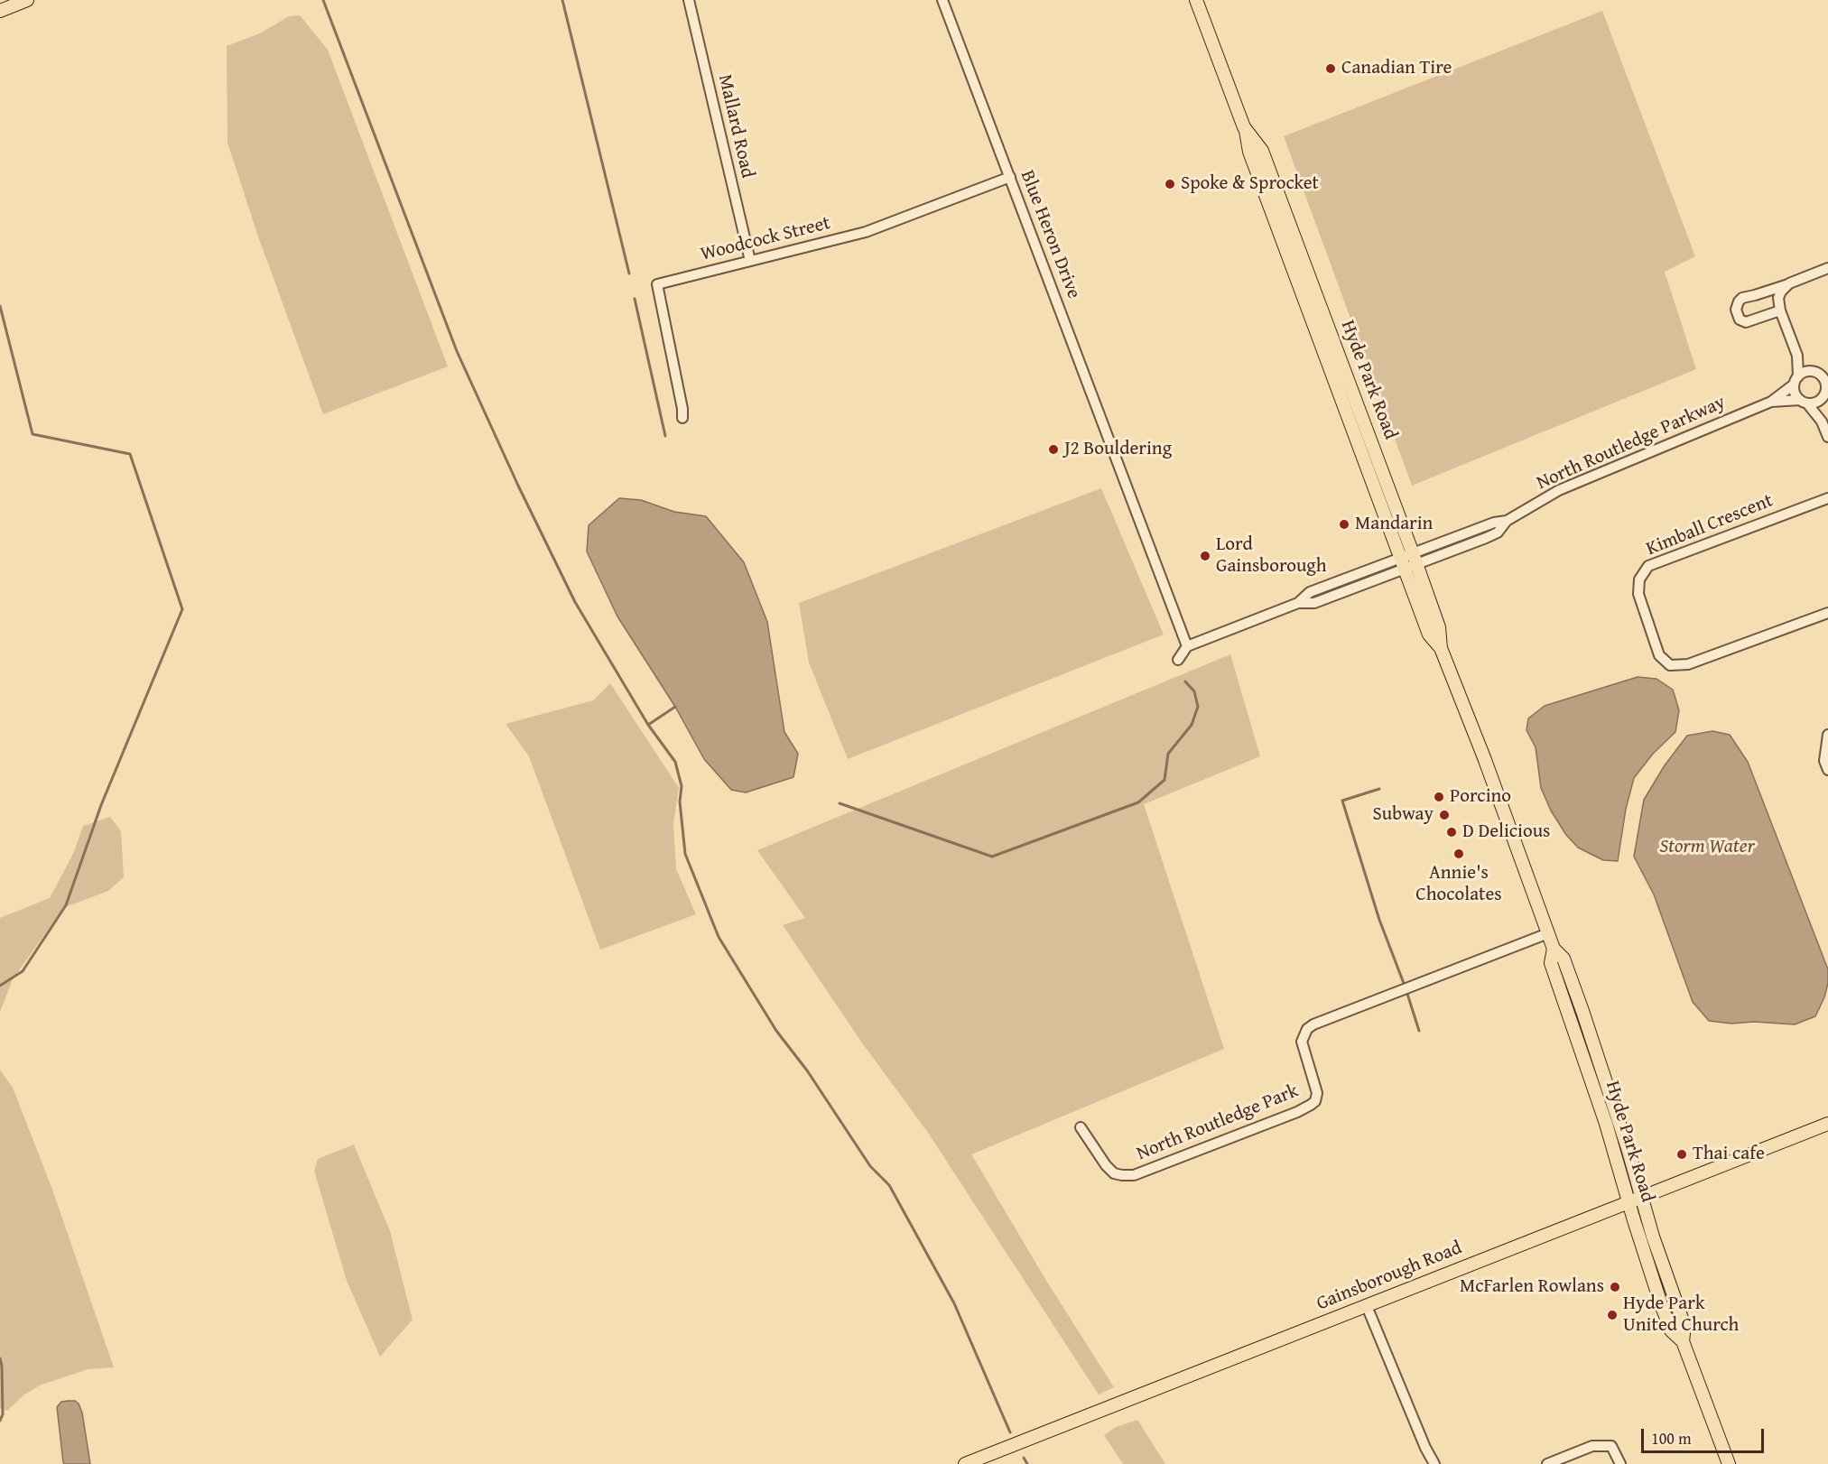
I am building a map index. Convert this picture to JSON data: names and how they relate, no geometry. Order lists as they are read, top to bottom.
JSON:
{
  "streets": {
    "main road": ["Hyde Park Road", "Gainsborough Road"],
    "street": [
      "Mallard Road",
      "Blue Heron Drive",
      "Woodcock Street",
      "North Routledge Parkway",
      "Kimball Crescent",
      "North Routledge Park"
    ]
  },
  "crossings": [
    ["Mallard Road", "Woodcock Street"],
    ["Blue Heron Drive", "Woodcock Street"],
    ["Blue Heron Drive", "North Routledge Parkway"],
    ["Hyde Park Road", "North Routledge Parkway"],
    ["Hyde Park Road", "North Routledge Park"],
    ["Hyde Park Road", "Gainsborough Road"]
  ],
  "water": ["Storm Water"],
  "places": [
    "Canadian Tire",
    "Spoke & Sprocket",
    "J2 Bouldering",
    "Mandarin",
    "Lord Gainsborough",
    "Porcino",
    "Subway",
    "D Delicious",
    "Annie's Chocolates",
    "Thai cafe",
    "McFarlen Rowlans",
    "Hyde Park United Church"
  ],
  "scale_bar": "100 m"
}
